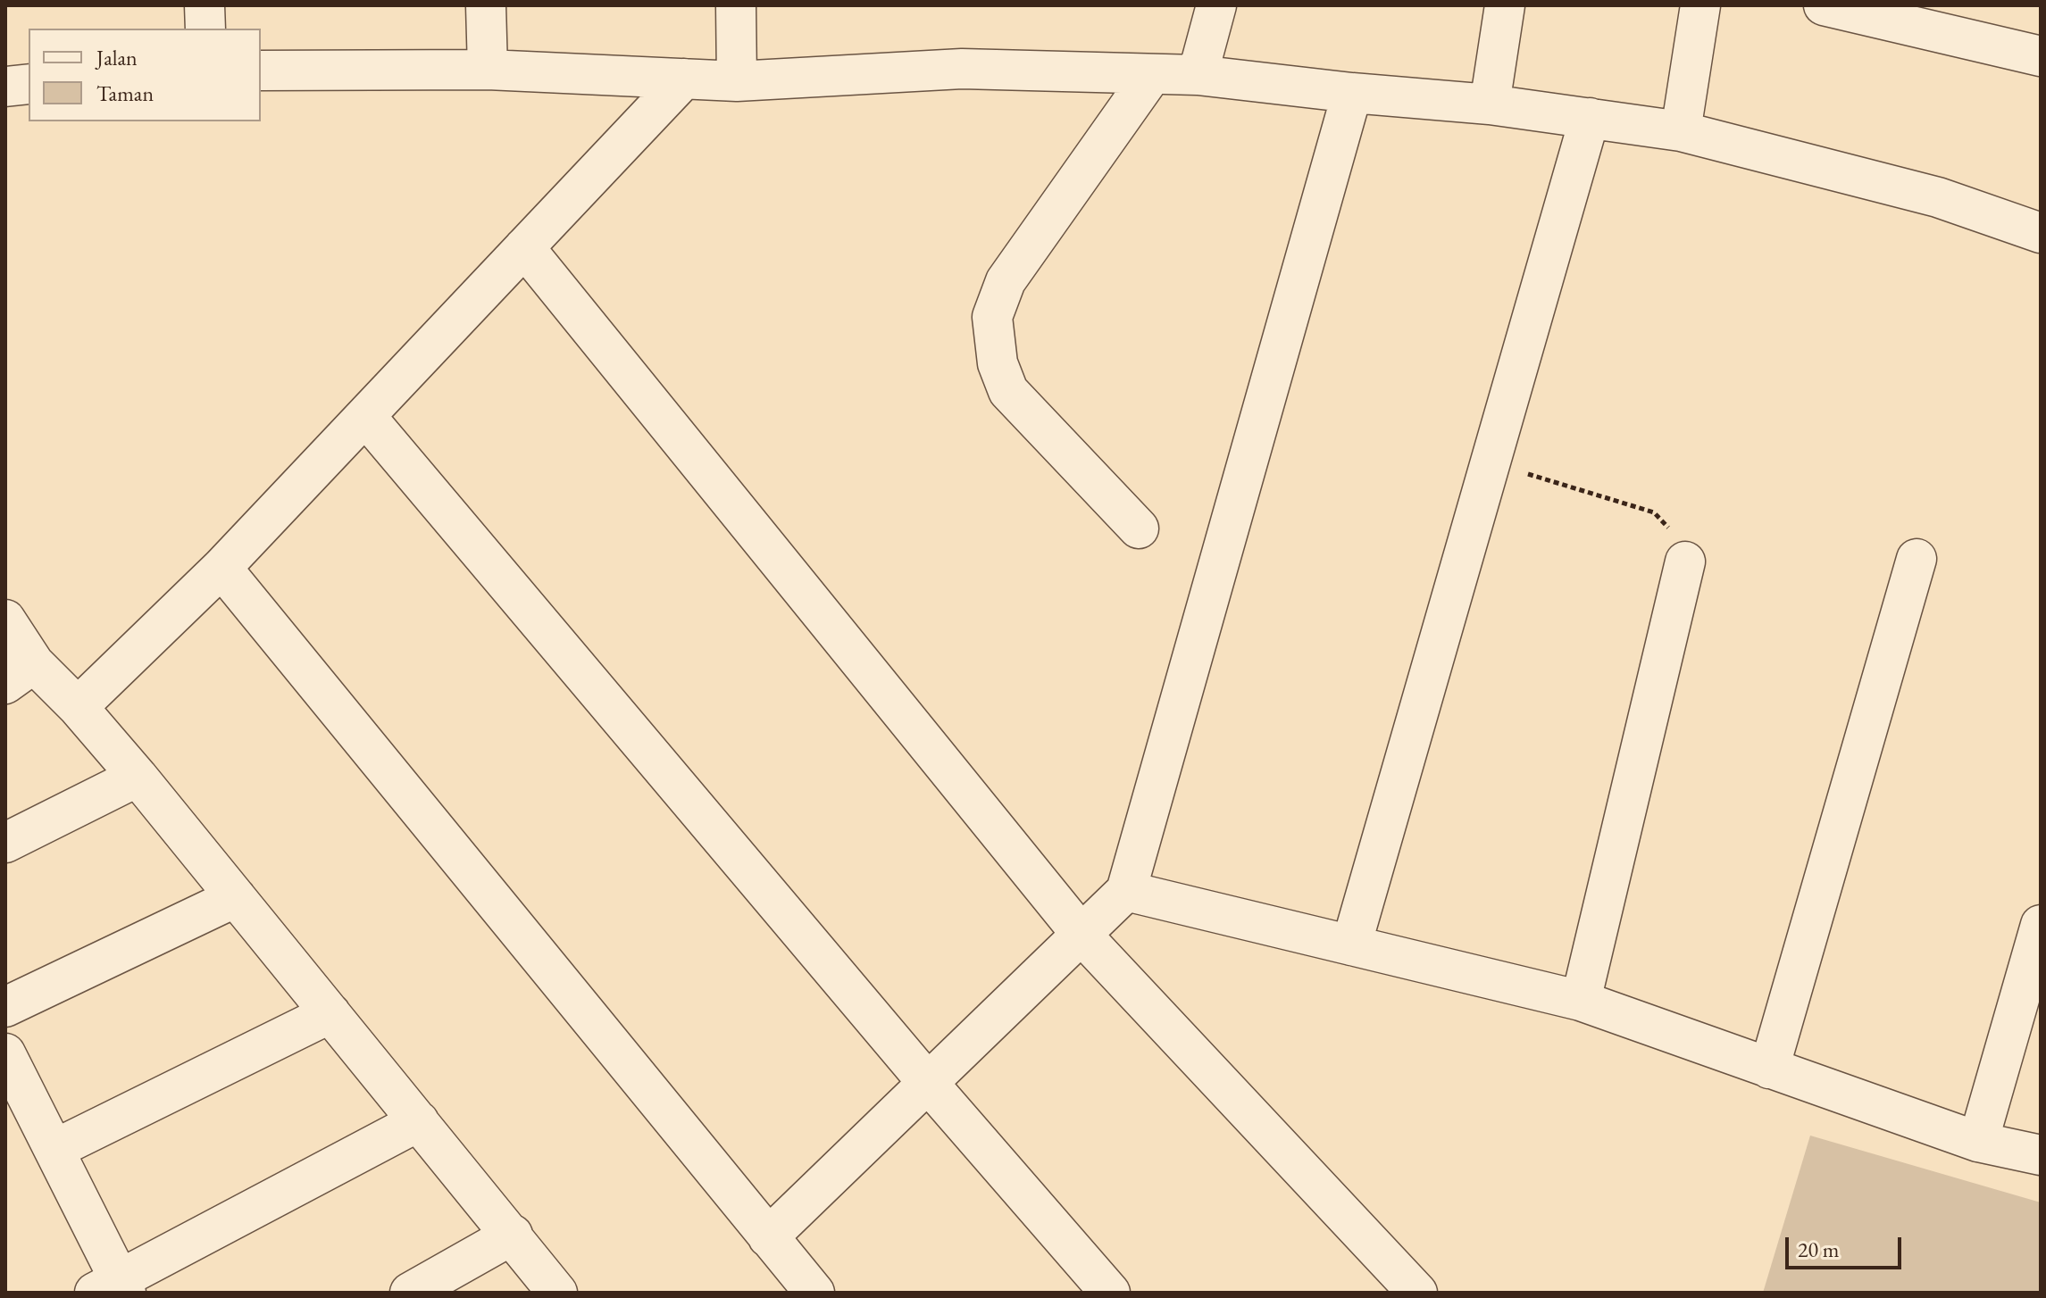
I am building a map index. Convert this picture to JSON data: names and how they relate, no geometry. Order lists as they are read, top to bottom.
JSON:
{
  "legend": ["Jalan", "Taman"],
  "scale_bar": "20 m"
}
